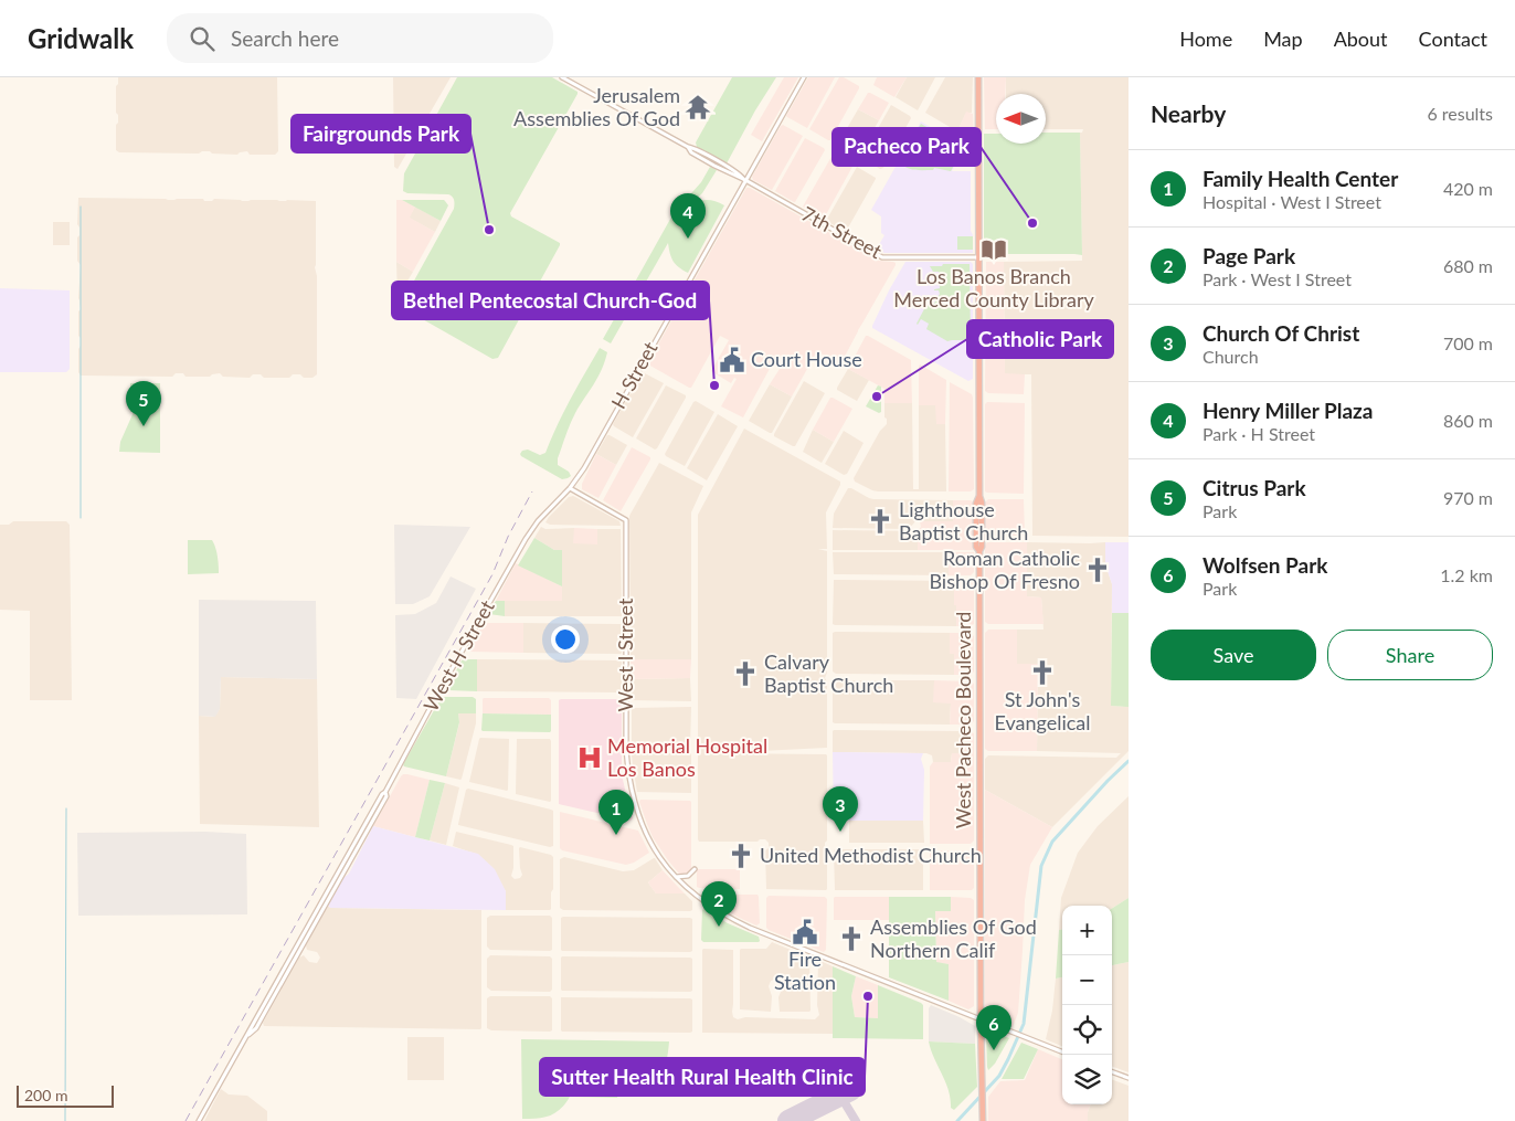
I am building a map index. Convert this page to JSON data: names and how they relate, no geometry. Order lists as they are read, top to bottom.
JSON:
{
  "streets": {
    "highway": ["West Pacheco Boulevard"],
    "street": [
      "7th Street",
      "H Street",
      "West I Street",
      "West H Street"
    ]
  },
  "crossings": [
    ["7th Street", "H Street"],
    ["H Street", "West I Street"],
    ["H Street", "West H Street"],
    ["West I Street", "West Pacheco Boulevard"]
  ],
  "places": {
    "temple": ["Jerusalem Assemblies Of God"],
    "other": [
      "Pacheco Park",
      "Fairgrounds Park",
      "Bethel Pentecostal Church-God",
      "Catholic Park",
      "Sutter Health Rural Health Clinic"
    ],
    "library": ["Los Banos Branch Merced County Library"],
    "public building": ["Court House", "Fire Station"],
    "church": [
      "Lighthouse Baptist Church",
      "Roman Catholic Bishop Of Fresno",
      "St John's Evangelical",
      "Calvary Baptist Church",
      "United Methodist Church",
      "Assemblies Of God Northern Calif"
    ],
    "hospital": ["Memorial Hospital Los Banos"]
  },
  "scale_bar": "200 m",
  "north": "left",
  "page": {
    "header": "Gridwalk",
    "search": "Search here",
    "nav": [
      "Home",
      "Map",
      "About",
      "Contact"
    ],
    "heading": ["Nearby", "6 results"],
    "list": [
      {
        "mark": "1",
        "name": "Family Health Center",
        "note": "Hospital · West I Street",
        "value": "420 m"
      },
      {
        "mark": "2",
        "name": "Page Park",
        "note": "Park · West I Street",
        "value": "680 m"
      },
      {
        "mark": "3",
        "name": "Church Of Christ",
        "note": "Church",
        "value": "700 m"
      },
      {
        "mark": "4",
        "name": "Henry Miller Plaza",
        "note": "Park · H Street",
        "value": "860 m"
      },
      {
        "mark": "5",
        "name": "Citrus Park",
        "note": "Park",
        "value": "970 m"
      },
      {
        "mark": "6",
        "name": "Wolfsen Park",
        "note": "Park",
        "value": "1.2 km"
      }
    ],
    "pins": [
      "4",
      "5",
      "3",
      "1",
      "2",
      "6"
    ],
    "buttons": ["Save", "Share"],
    "map_buttons": ["+", "−"],
    "scale": "200 m"
  }
}
